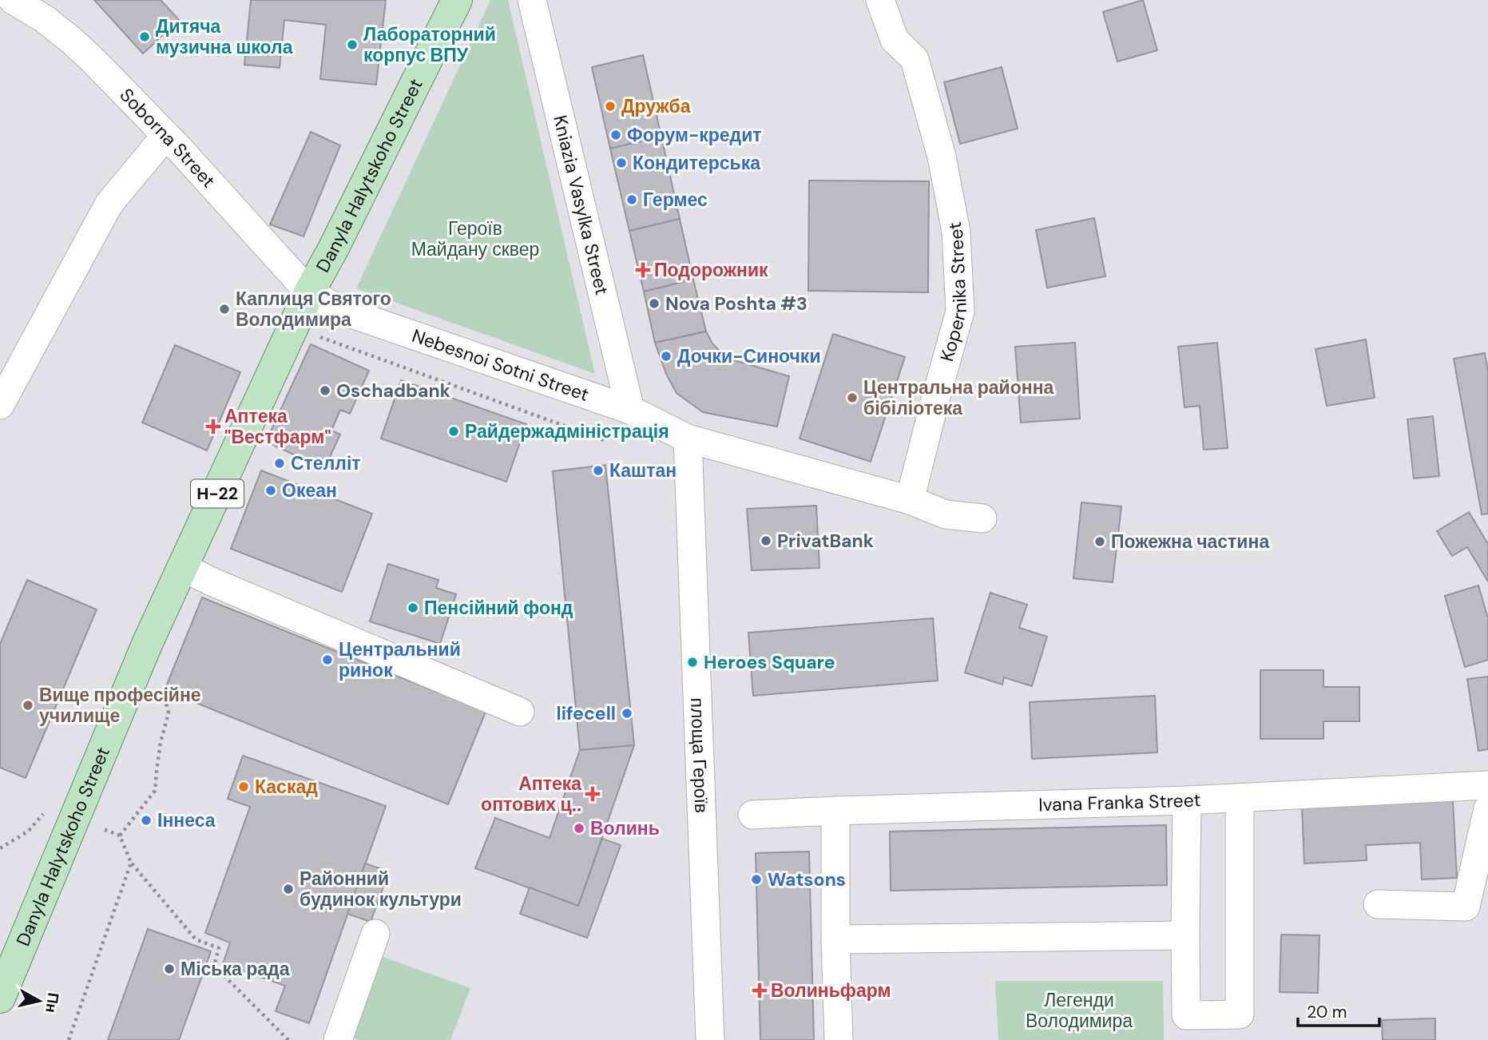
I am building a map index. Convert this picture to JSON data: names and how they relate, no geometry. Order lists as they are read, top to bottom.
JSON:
{
  "streets": {
    "main road": ["Danyla Halytskoho Street", "Н-22"],
    "street": [
      "Soborna Street",
      "Kniazia Vasylka Street",
      "Kopernika Street",
      "Nebesnoi Sotni Street",
      "площа Героїв",
      "Ivana Franka Street"
    ]
  },
  "crossings": [
    ["Soborna Street", "Danyla Halytskoho Street"],
    ["Soborna Street", "Nebesnoi Sotni Street"],
    ["Danyla Halytskoho Street", "Nebesnoi Sotni Street"],
    ["Kniazia Vasylka Street", "Nebesnoi Sotni Street"]
  ],
  "parks": ["Героїв Майдану сквер", "Легенди Володимира"],
  "places": {
    "other": [
      "Дитяча музична школа",
      "Лабораторний корпус ВПУ",
      "Дружба",
      "Форум-кредит",
      "Кондитерська",
      "Гермес",
      "Nova Poshta #3",
      "Каплиця Святого Володимира",
      "Дочки-Синочки",
      "Oschadbank",
      "Центральна районна бібіліотека",
      "Райдержадміністрація",
      "Стелліт",
      "Каштан",
      "Океан",
      "PrivatBank",
      "Пожежна частина",
      "Пенсійний фонд",
      "Центральний ринок",
      "Heroes Square",
      "Вище професійне училище",
      "lifecell",
      "Каскад",
      "Іннеса",
      "Волинь",
      "Watsons",
      "Районний будинок культури",
      "Міська рада"
    ],
    "health": [
      "Подорожник",
      "Аптека \"Вестфарм\"",
      "Аптека оптових ц‥",
      "Волиньфарм"
    ]
  },
  "scale_bar": "20 m",
  "north": "right"
}
